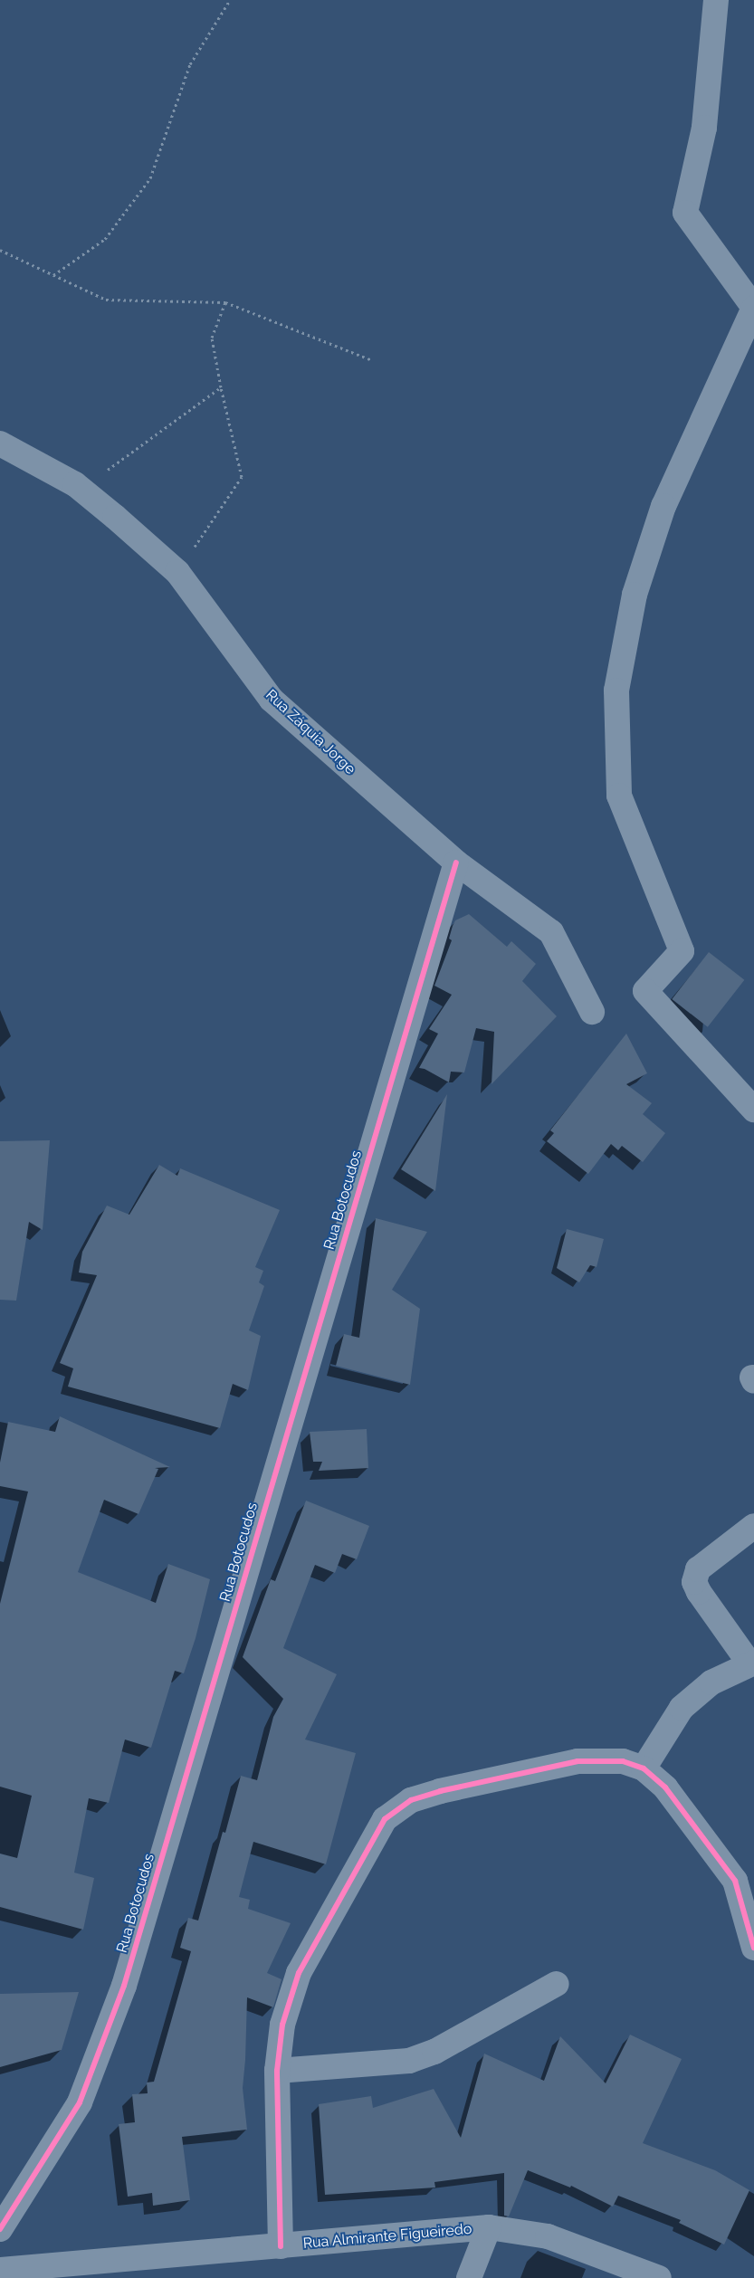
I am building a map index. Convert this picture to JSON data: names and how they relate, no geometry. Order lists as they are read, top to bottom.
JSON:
{
  "streets": {
    "street": ["Rua Záquia Jorge", "Rua Botocudos", "Rua Almirante Figueiredo"]
  },
  "crossings": [
    ["Rua Záquia Jorge", "Rua Botocudos"]
  ]
}
